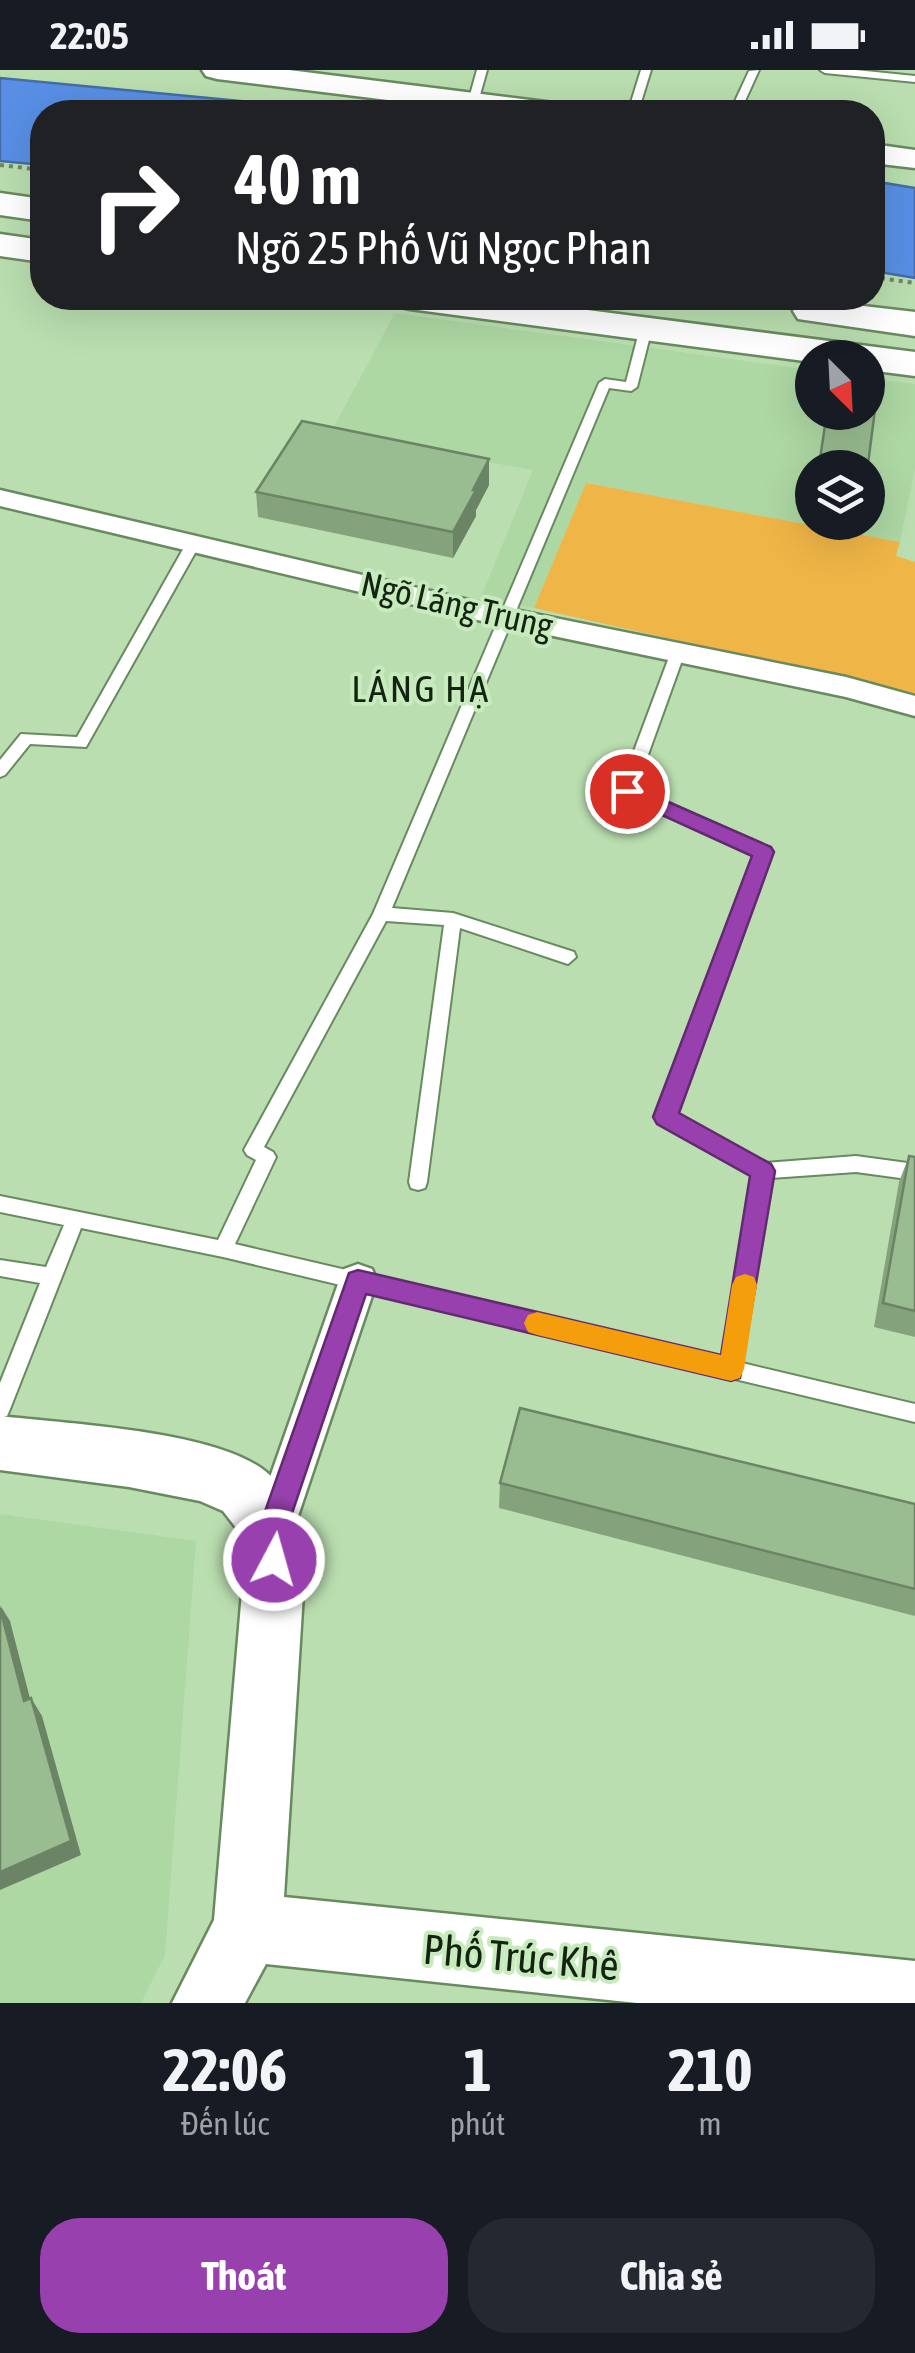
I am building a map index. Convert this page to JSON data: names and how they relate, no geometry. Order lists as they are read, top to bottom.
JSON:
{
  "streets": {
    "street": ["Ngõ Láng Trung", "Phố Trúc Khê"]
  },
  "districts": ["LÁNG HẠ"],
  "north": "bottom right",
  "page": {
    "status": "22:05",
    "turn": ["40 m", "Ngõ 25 Phố Vũ Ngọc Phan"],
    "eta": [
      "22:06",
      "Đến lúc",
      "1",
      "phút",
      "210",
      "m"
    ],
    "buttons": ["Thoát", "Chia sẻ"]
  }
}
